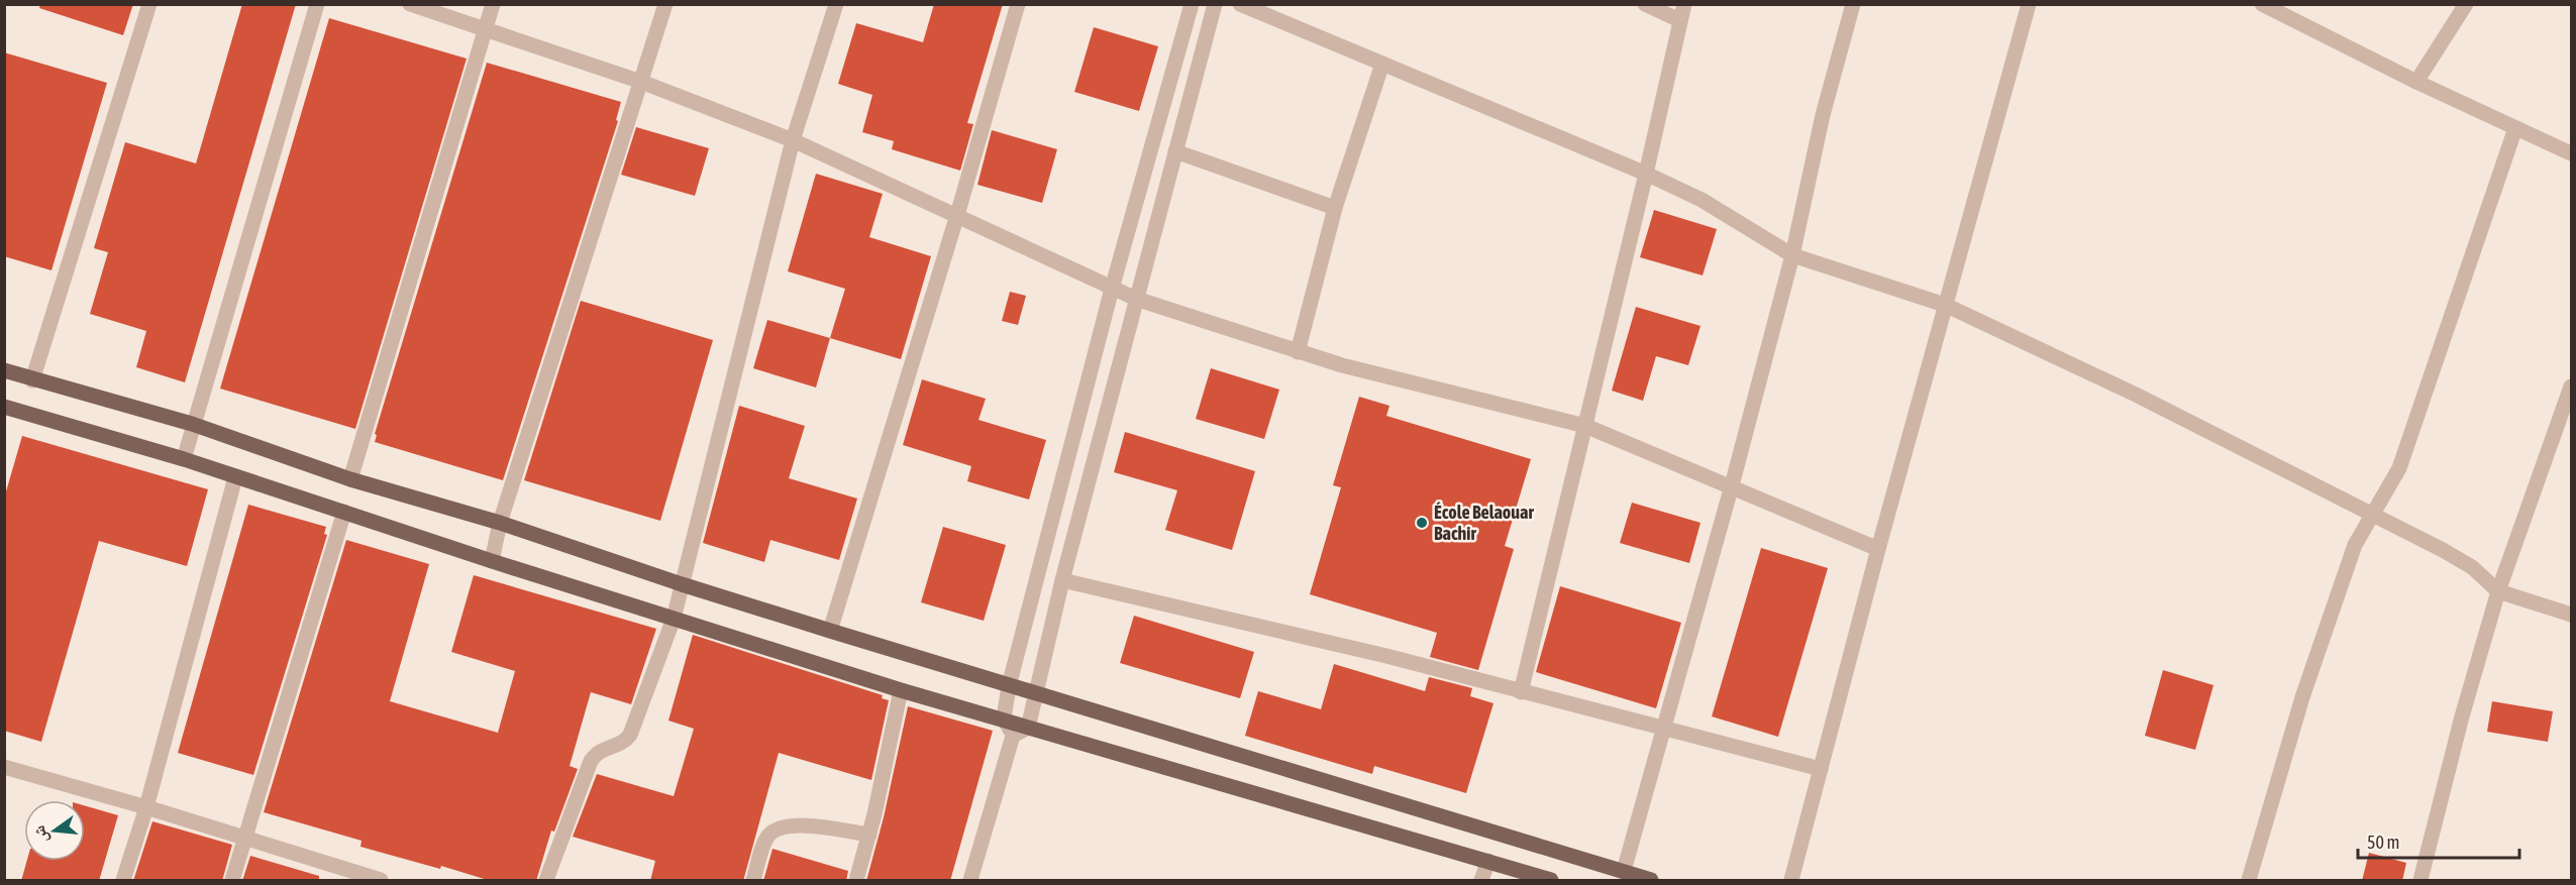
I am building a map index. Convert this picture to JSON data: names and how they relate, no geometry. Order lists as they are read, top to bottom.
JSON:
{
  "places": ["École Belaouar Bachir"],
  "scale_bar": "50 m",
  "north": "left"
}
